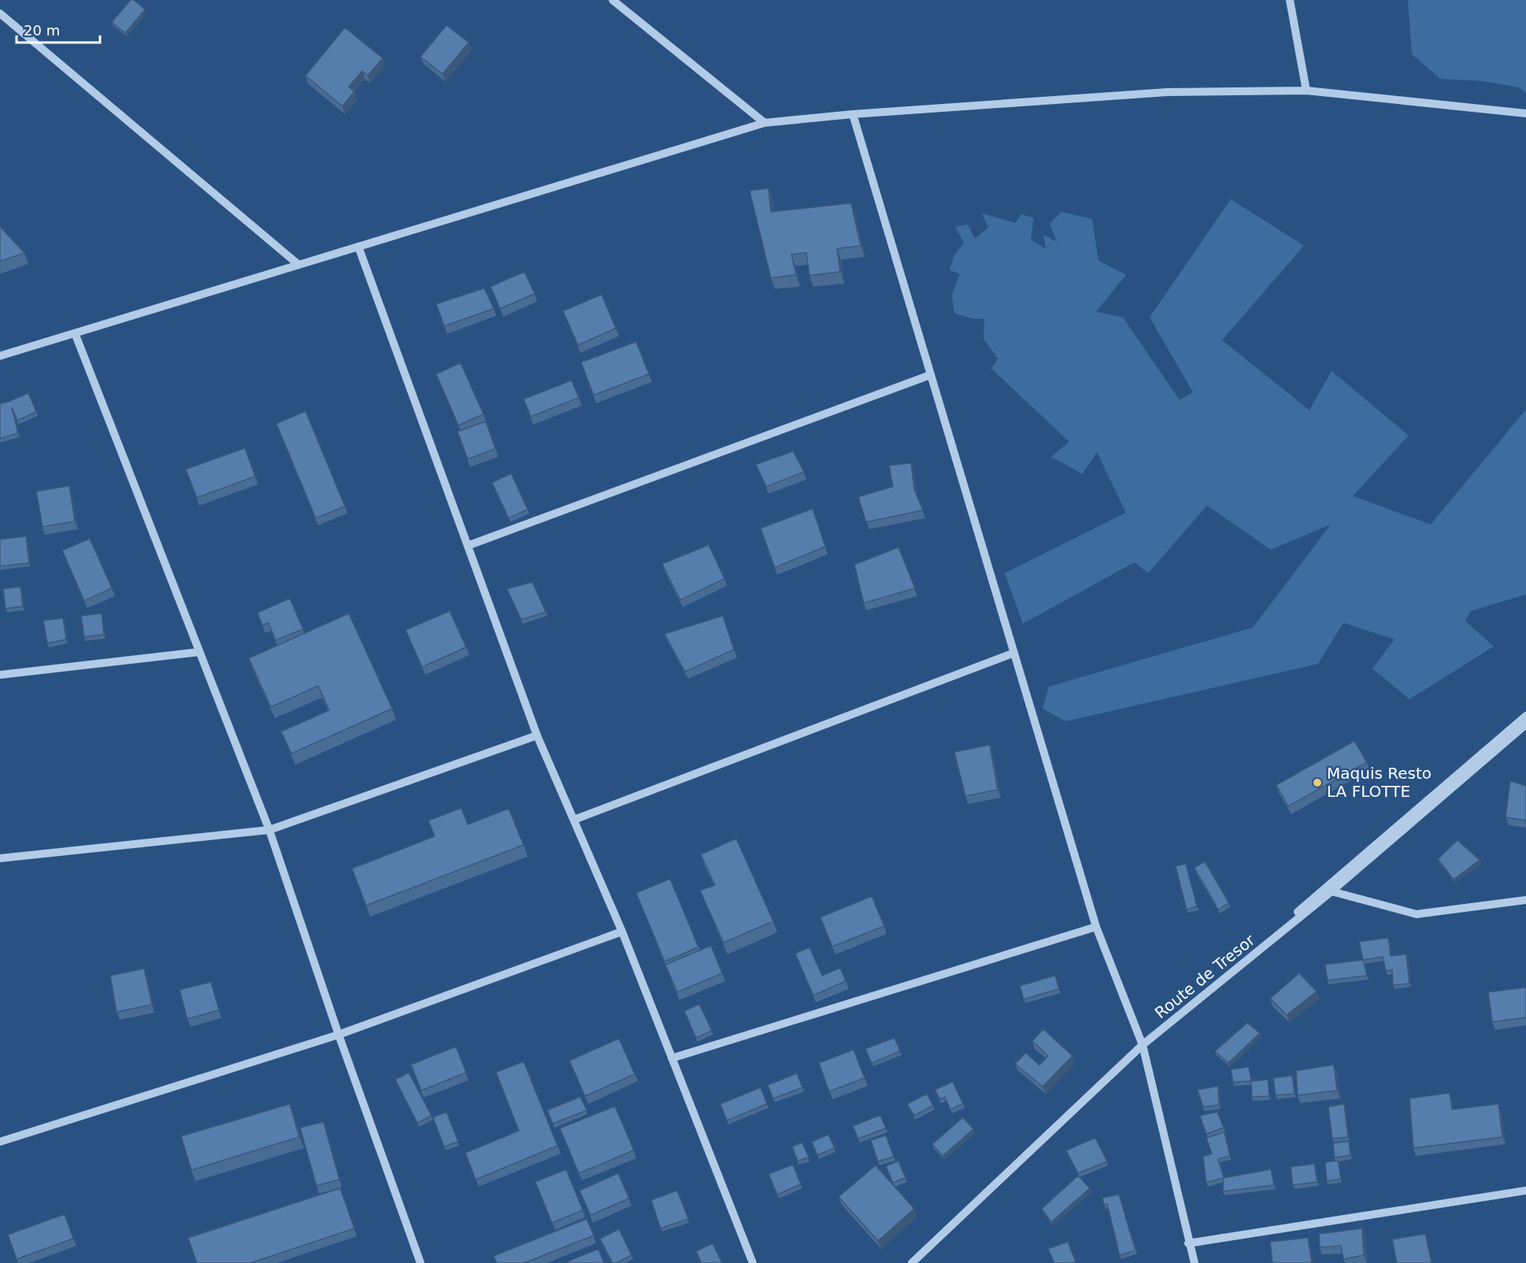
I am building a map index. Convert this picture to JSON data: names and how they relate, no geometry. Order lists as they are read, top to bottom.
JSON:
{
  "streets": {
    "street": ["Route de Tresor"]
  },
  "places": ["Maquis Resto LA FLOTTE"],
  "scale_bar": "20 m"
}
